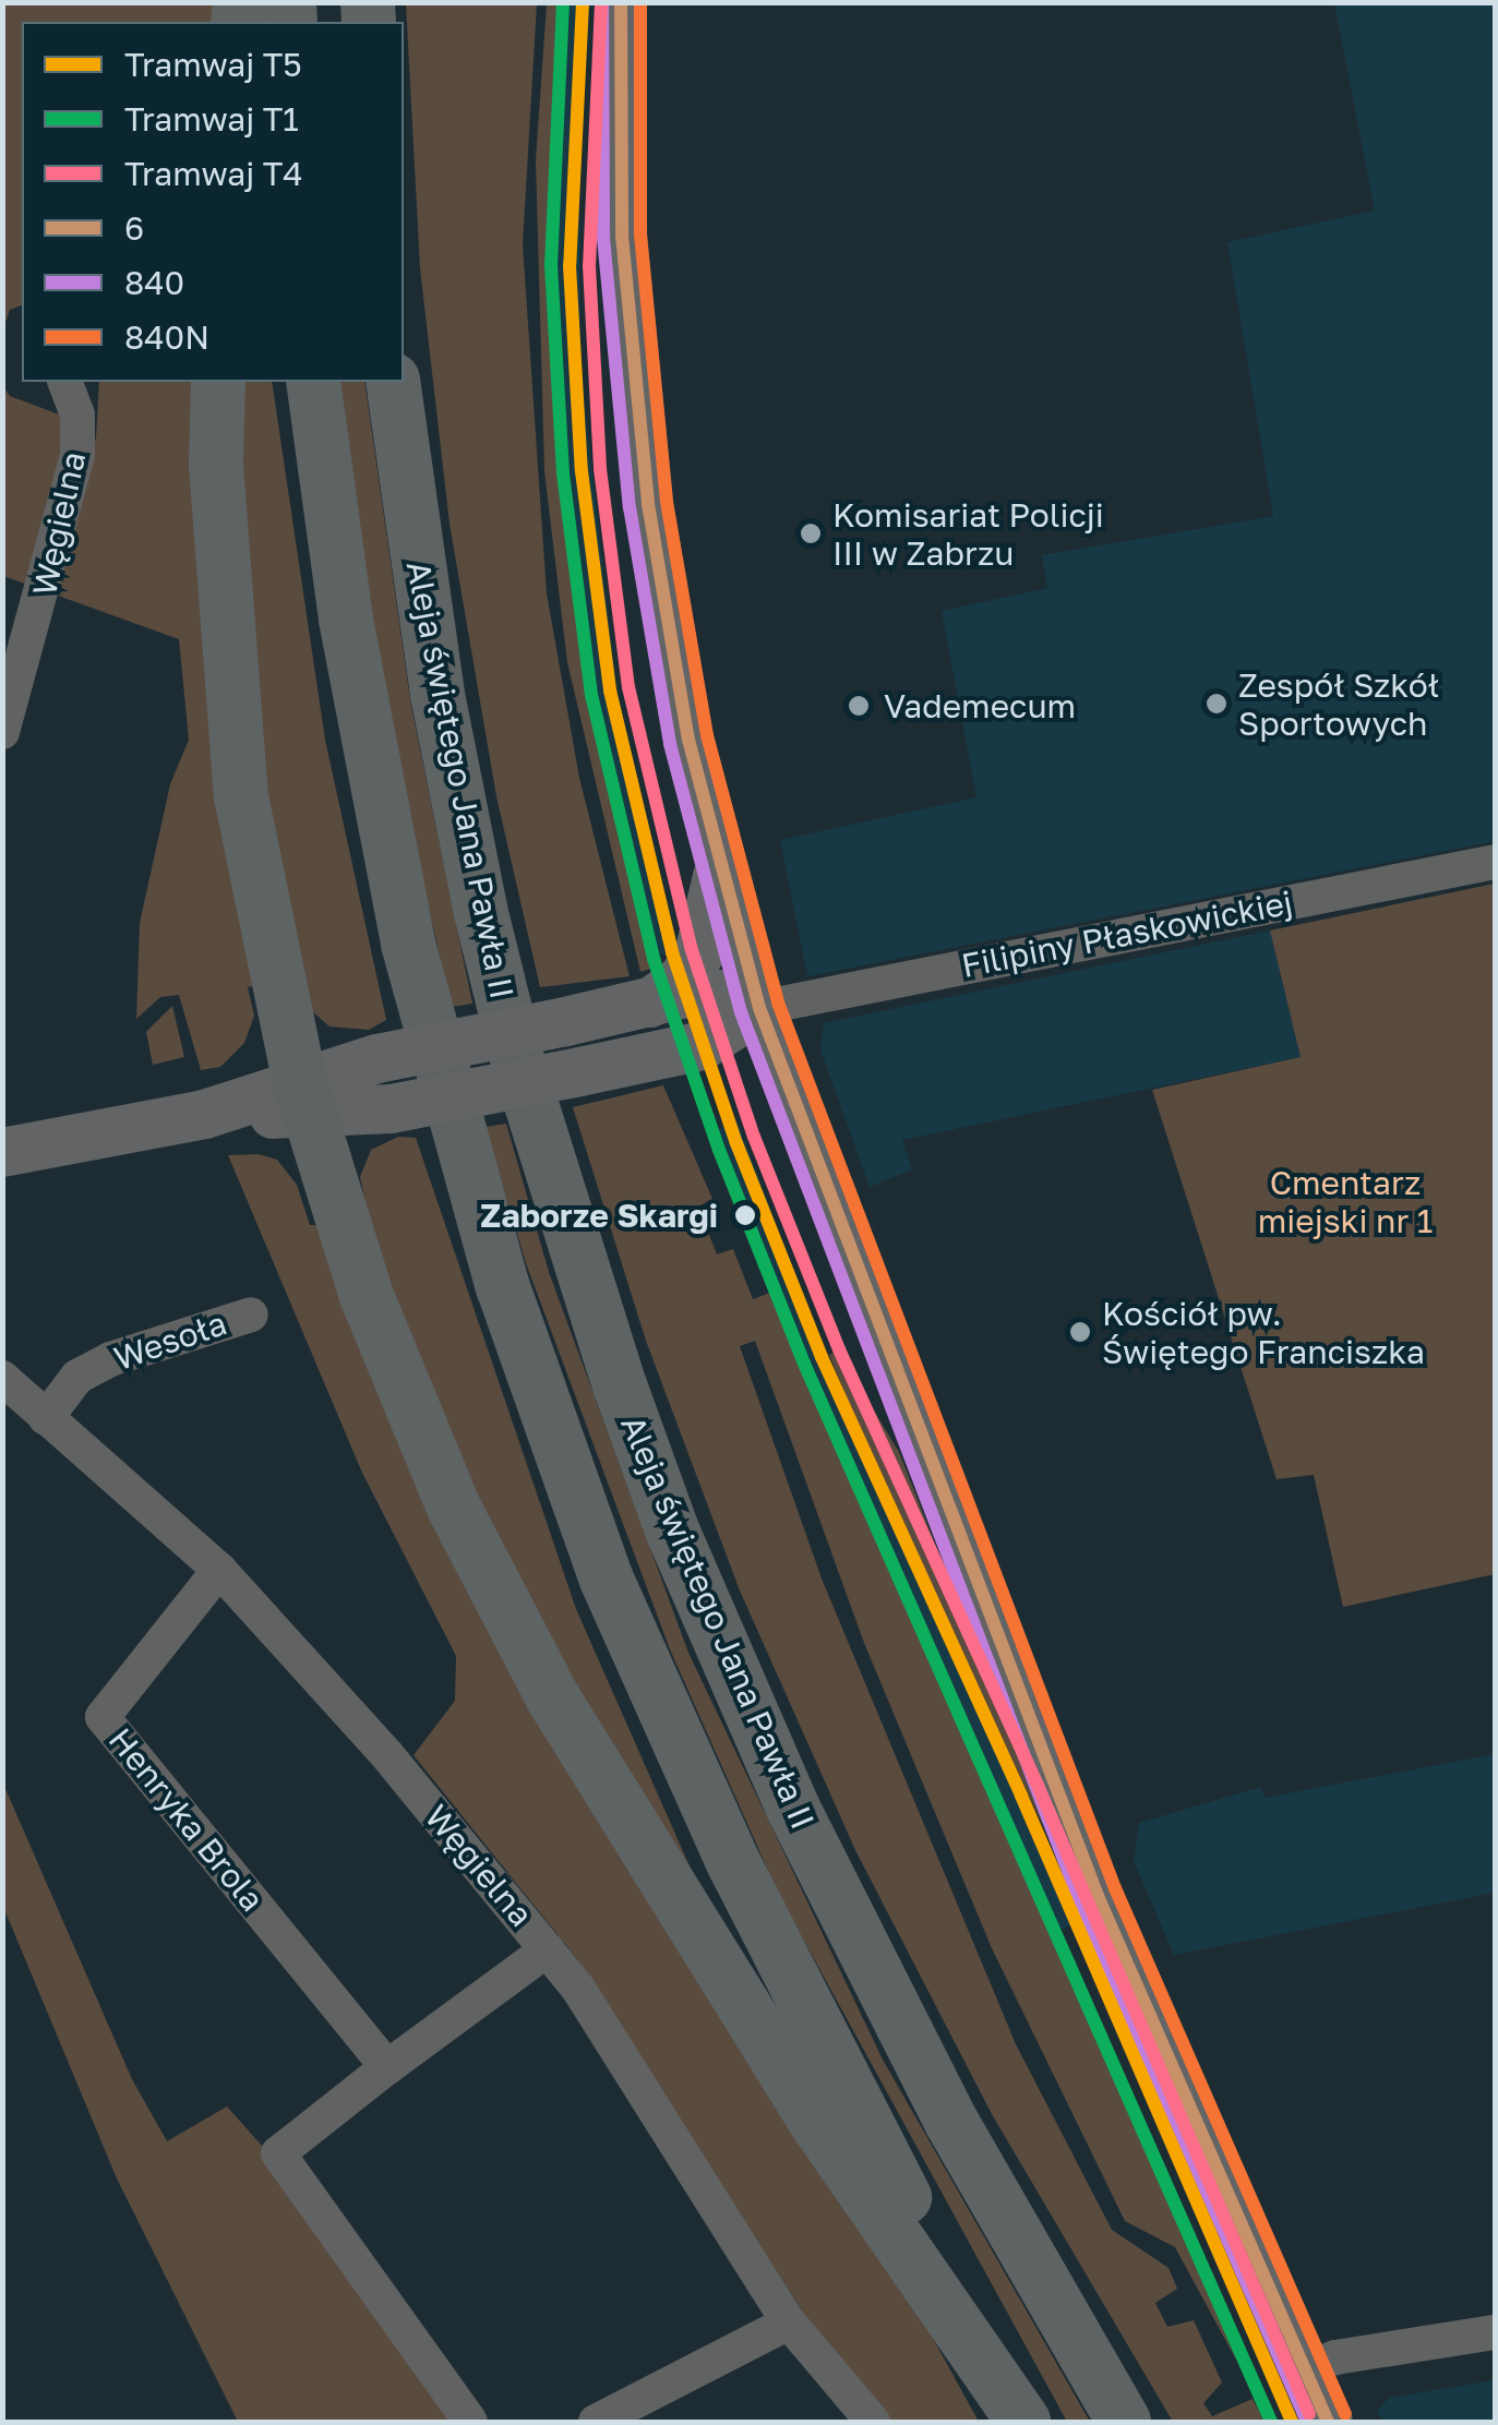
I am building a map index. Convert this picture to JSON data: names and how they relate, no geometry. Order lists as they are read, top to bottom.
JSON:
{
  "streets": {
    "main road": ["Aleja świętego Jana Pawła II"],
    "street": [
      "Węgielna",
      "Filipiny Płaskowickiej",
      "Wesoła",
      "Henryka Brola"
    ]
  },
  "crossings": [
    ["Węgielna", "Wesoła"],
    ["Węgielna", "Henryka Brola"]
  ],
  "parks": ["Cmentarz miejski nr 1"],
  "places": [
    "Komisariat Policji III w Zabrzu",
    "Zespół Szkół Sportowych",
    "Vademecum",
    "Zaborze Skargi",
    "Kościół pw. Świętego Franciszka"
  ],
  "lines": [
    "tram line T5",
    "tram line T1",
    "transit line 6",
    "transit line 840",
    "transit line 840N",
    "tram line T4"
  ],
  "legend": [
    "Tramwaj T5",
    "Tramwaj T1",
    "Tramwaj T4",
    "6",
    "840",
    "840N"
  ]
}
